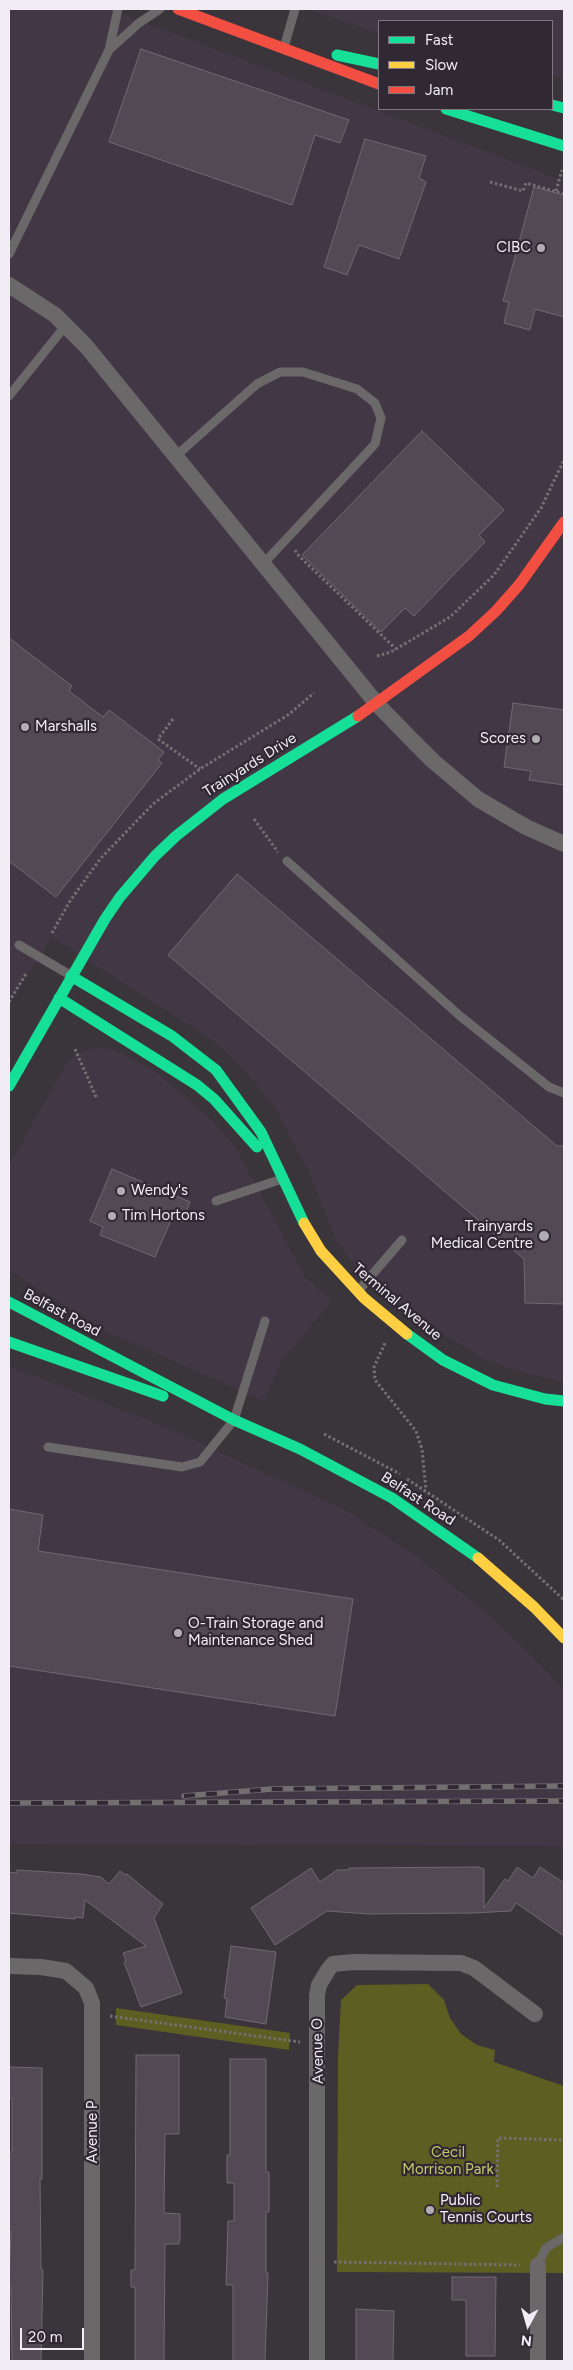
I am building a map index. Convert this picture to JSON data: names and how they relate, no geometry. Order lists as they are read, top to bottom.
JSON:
{
  "streets": {
    "street": [
      "Trainyards Drive",
      "Terminal Avenue",
      "Belfast Road",
      "Avenue O",
      "Avenue P"
    ]
  },
  "crossings": [
    ["Trainyards Drive", "Terminal Avenue"]
  ],
  "parks": ["Cecil Morrison Park"],
  "places": [
    "CIBC",
    "Marshalls",
    "Scores",
    "Wendy's",
    "Tim Hortons",
    "Trainyards Medical Centre",
    "O-Train Storage and Maintenance Shed",
    "Public Tennis Courts"
  ],
  "legend": ["Fast", "Slow", "Jam"],
  "scale_bar": "20 m",
  "north": "bottom"
}
